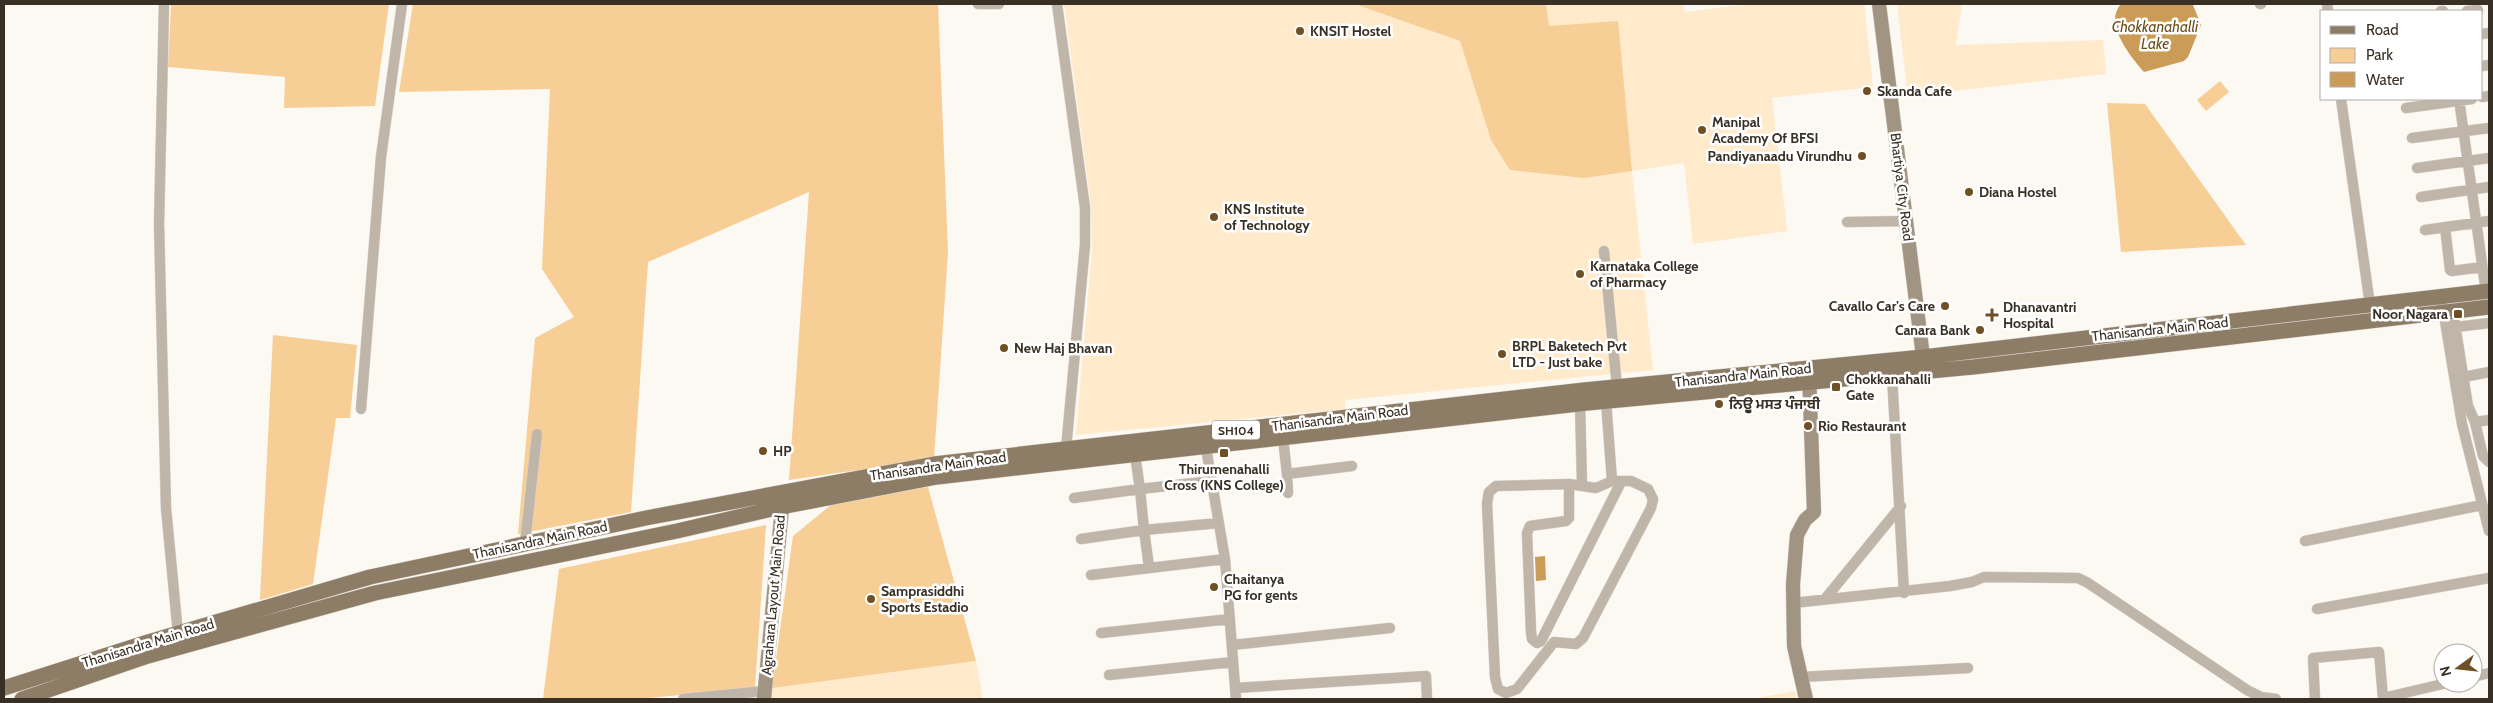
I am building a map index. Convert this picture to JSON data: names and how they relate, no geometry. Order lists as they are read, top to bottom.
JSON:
{
  "streets": {
    "main road": ["Thanisandra Main Road", "SH104"],
    "street": ["Bhartiya City Road", "Agrahara Layout Main Road"]
  },
  "crossings": [
    ["Bhartiya City Road", "Thanisandra Main Road"],
    ["Thanisandra Main Road", "Agrahara Layout Main Road"]
  ],
  "water": ["Chokkanahalli Lake"],
  "places": {
    "other": [
      "KNSIT Hostel",
      "Skanda Cafe",
      "Manipal Academy Of BFSI",
      "Pandiyanaadu Virundhu",
      "Diana Hostel",
      "KNS Institute of Technology",
      "Karnataka College of Pharmacy",
      "Cavallo Car's Care",
      "Canara Bank",
      "New Haj Bhavan",
      "BRPL Baketech Pvt LTD - Just bake",
      "ਨਿਉੁੂ ਮਸਤ ਪੰਜਾਬੀ",
      "Rio Restaurant",
      "HP",
      "Chaitanya PG for gents",
      "Samprasiddhi Sports Estadio"
    ],
    "transit": ["Noor Nagara", "Chokkanahalli Gate", "Thirumenahalli Cross (KNS College)"],
    "health": ["Dhanavantri Hospital"]
  },
  "legend": ["Road", "Park", "Water"],
  "north": "left"
}
